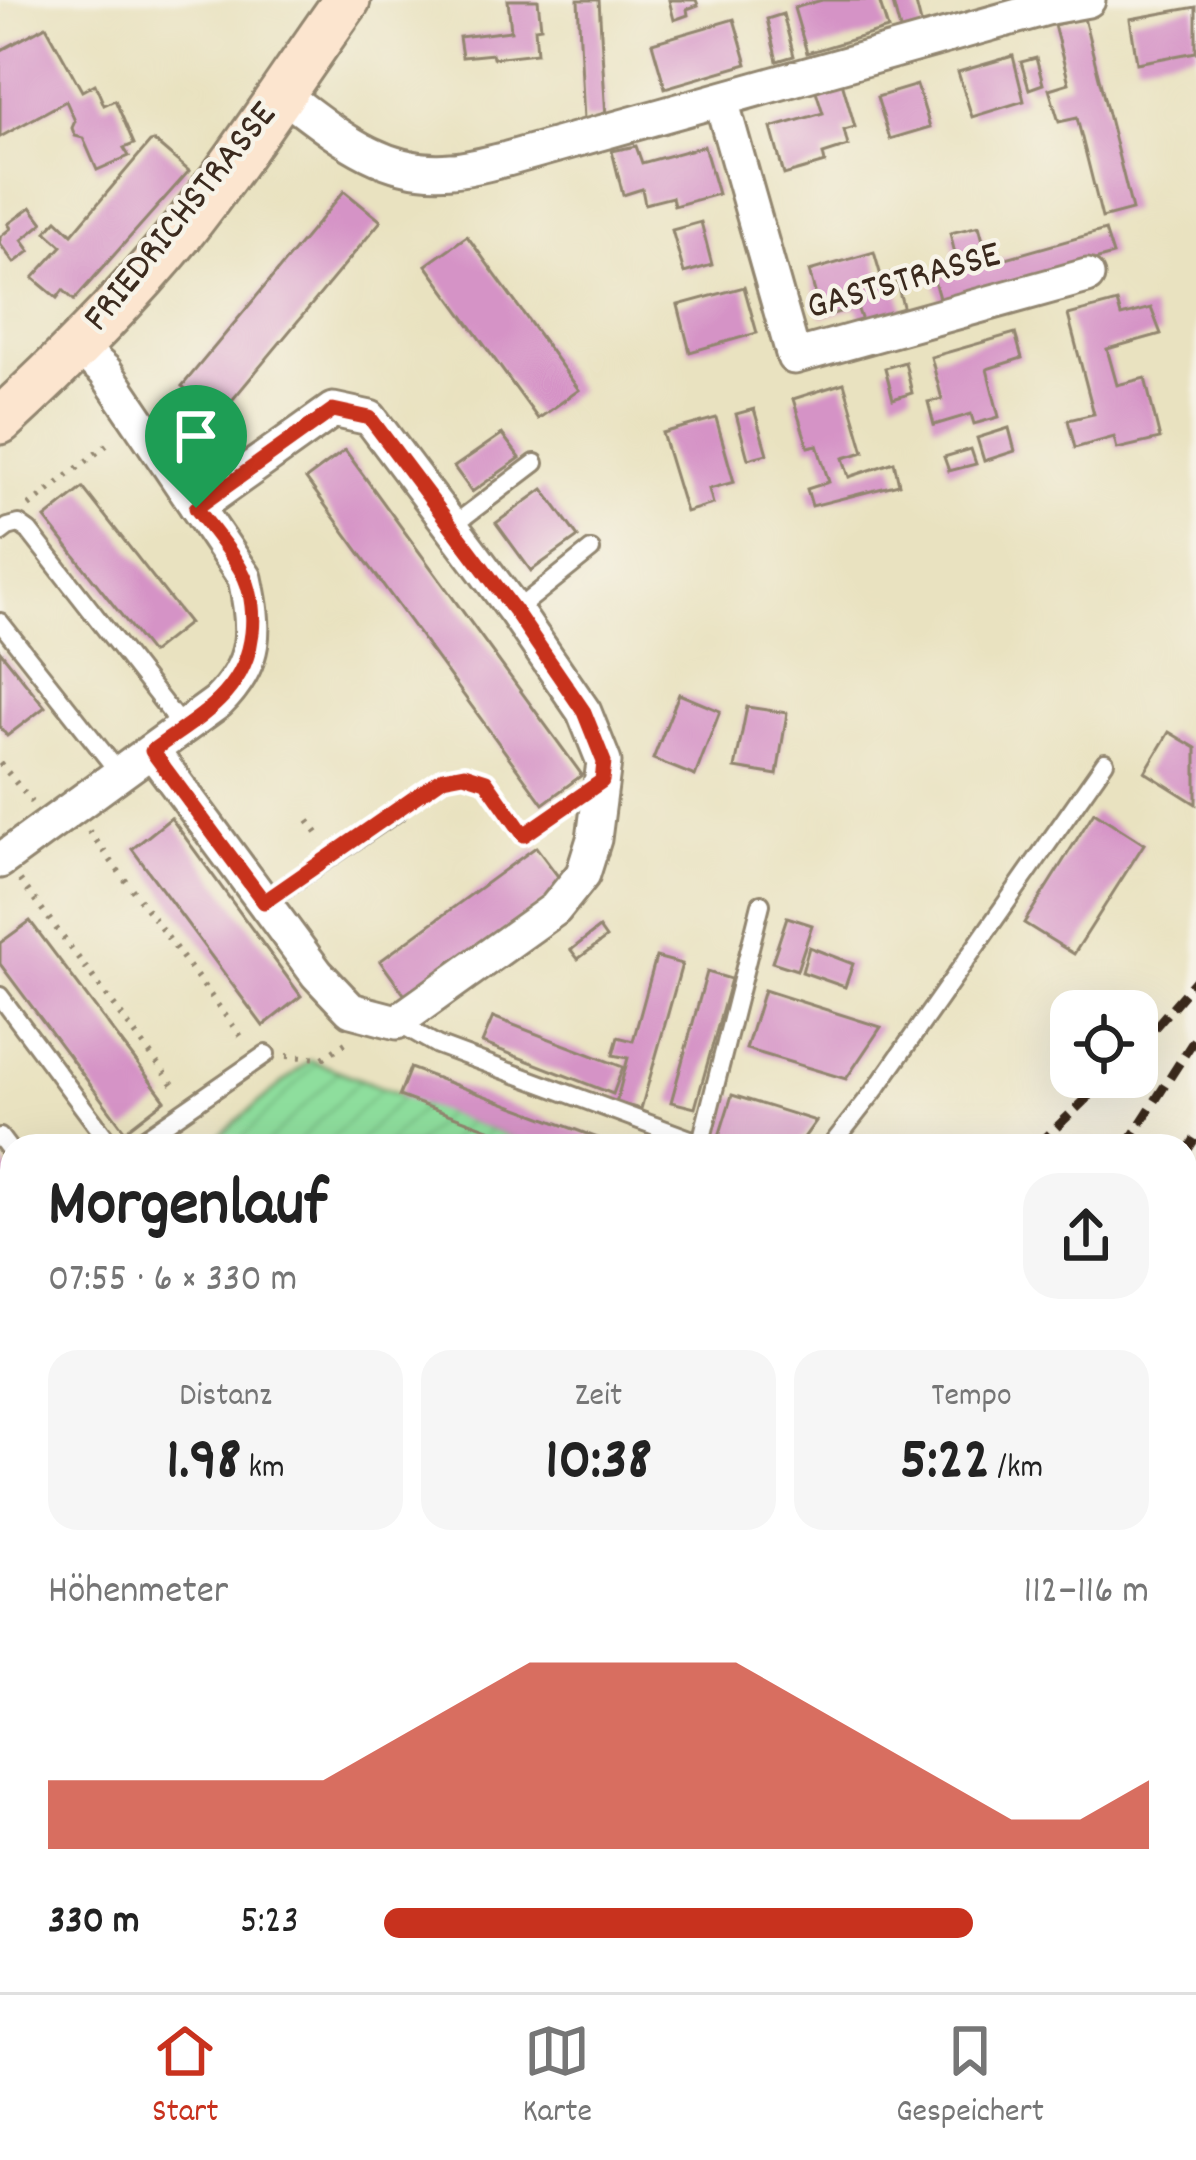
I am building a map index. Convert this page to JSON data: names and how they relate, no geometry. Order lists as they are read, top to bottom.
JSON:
{
  "streets": {
    "street": ["FRIEDRICHSTRASSE", "GASTSTRASSE"]
  },
  "page": {
    "heading": ["Morgenlauf", "07:55 · 6 × 330 m"],
    "stats": [
      ["Distanz", "1.98 km"],
      ["Zeit", "10:38"],
      ["Tempo", "5:22 /km"]
    ],
    "chart": ["Höhenmeter", "112–116 m"],
    "list": [
      {
        "name": "330 m",
        "note": "5:23"
      }
    ],
    "tabs": ["Start", "Karte", "Gespeichert"]
  }
}
